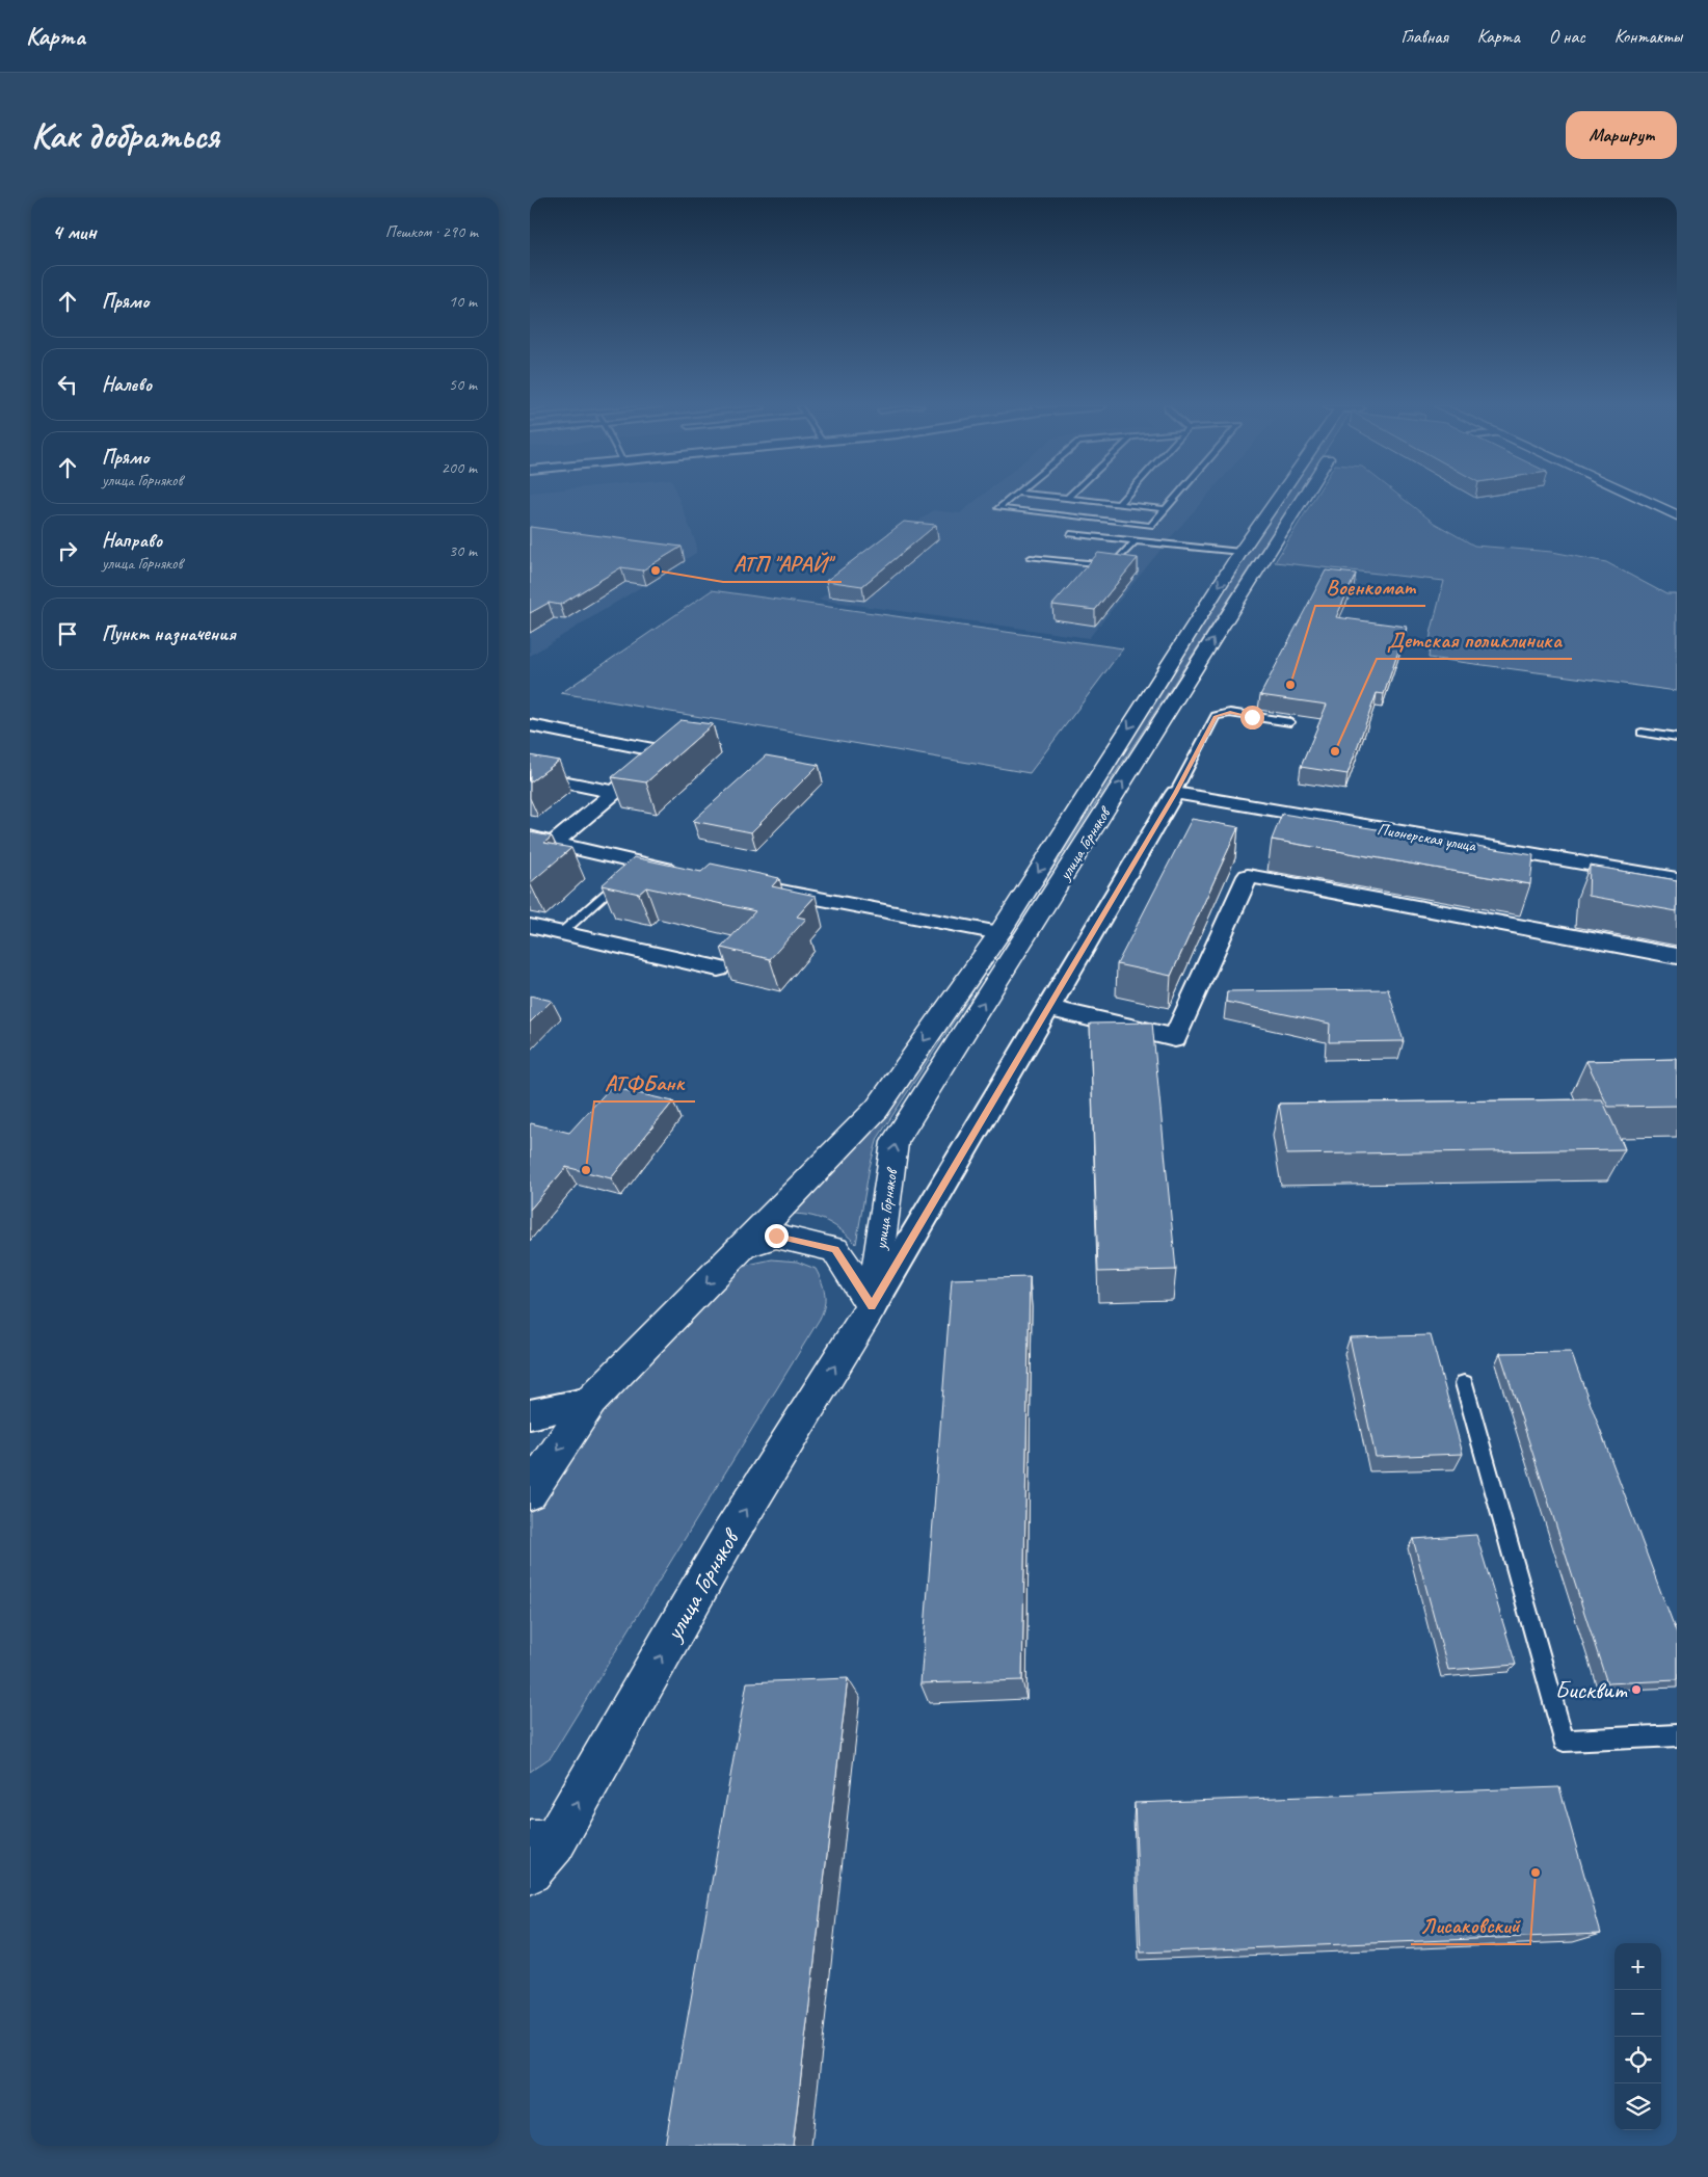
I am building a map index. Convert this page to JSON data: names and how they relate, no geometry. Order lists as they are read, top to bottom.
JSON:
{
  "streets": {
    "street": ["Пионерская улица", "улица Горняков"]
  },
  "crossings": [
    ["Пионерская улица", "улица Горняков"]
  ],
  "places": [
    "АТП \"АРАЙ\"",
    "Военкомат",
    "Детская поликлиника",
    "АТФБанк",
    "Бисквит",
    "Лисаковский"
  ],
  "page": {
    "header": "Карта",
    "nav": [
      "Главная",
      "Карта",
      "О нас",
      "Контакты"
    ],
    "buttons": "Маршрут",
    "title": "Как добраться",
    "heading": ["4 мин", "Пешком · 290 m"],
    "list": [
      ["Прямо", "10 m"],
      ["Налево", "50 m"],
      ["Прямо", "улица Горняков", "200 m"],
      ["Направо", "улица Горняков", "30 m"],
      "Пункт назначения"
    ],
    "map_buttons": ["+", "−"]
  }
}
